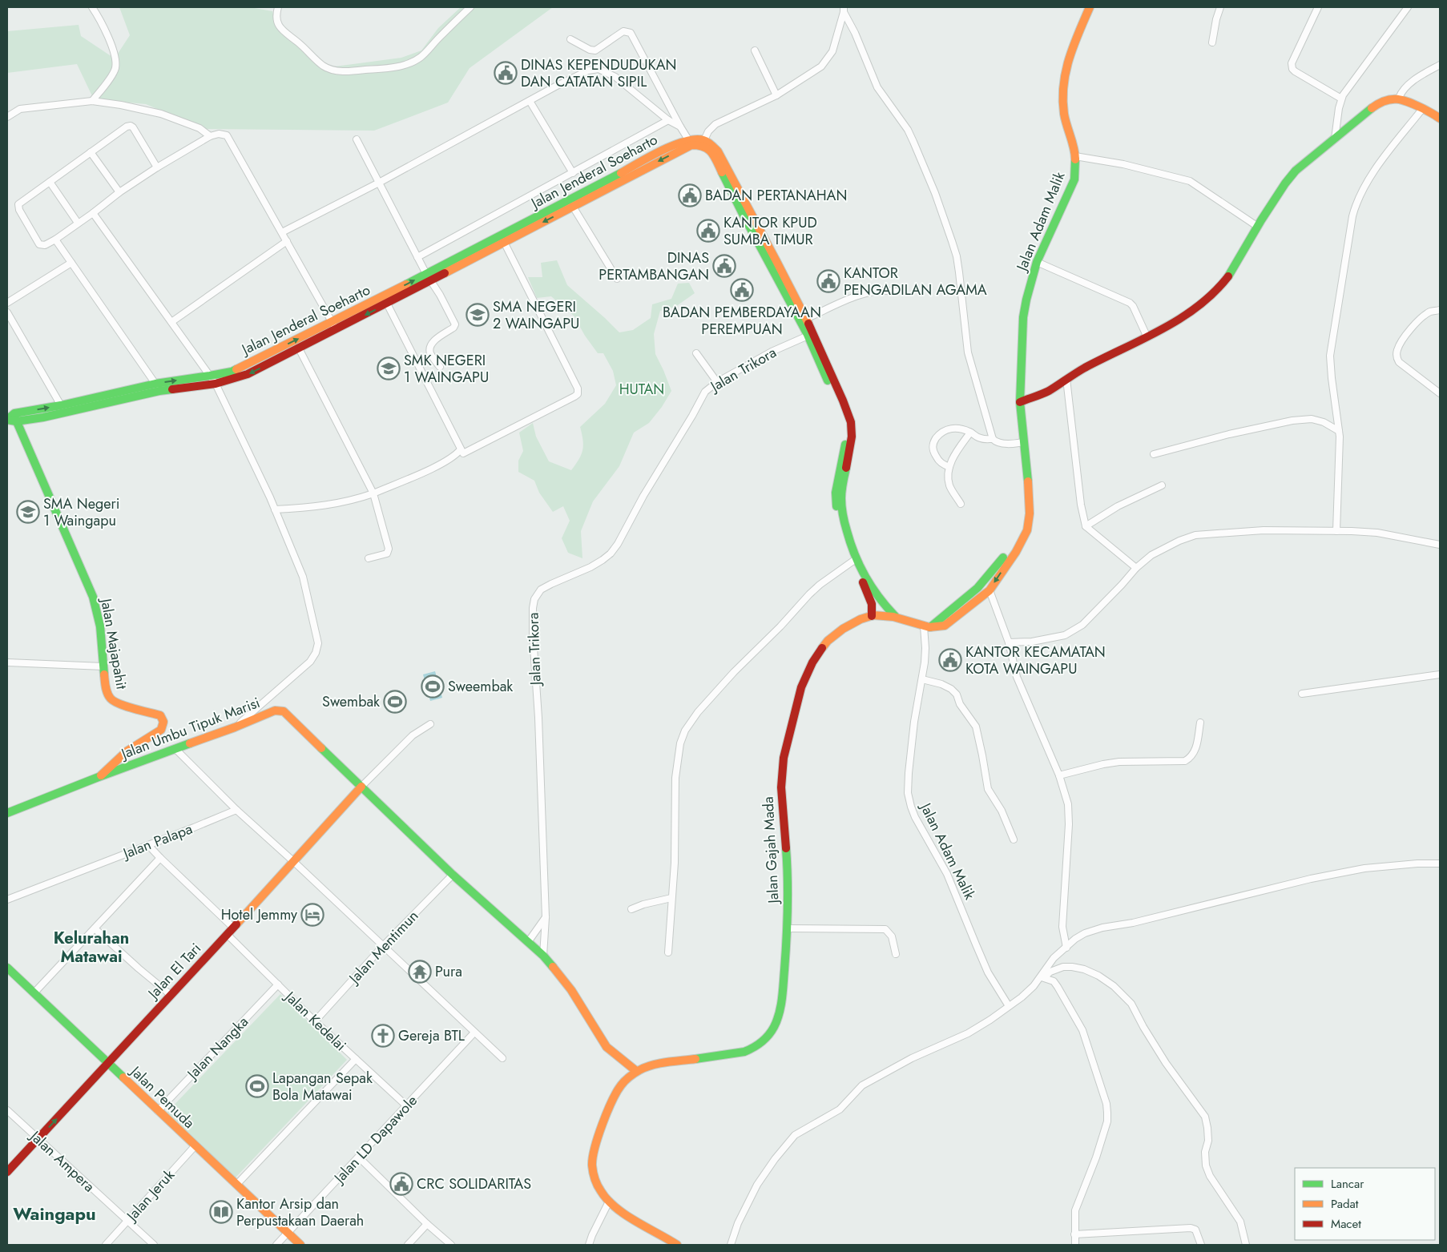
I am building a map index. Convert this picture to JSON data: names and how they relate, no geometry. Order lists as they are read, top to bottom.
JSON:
{
  "streets": {
    "main road": [
      "Jalan Jenderal Soeharto",
      "Jalan Adam Malik",
      "Jalan Majapahit",
      "Jalan Umbu Tipuk Marisi",
      "Jalan Gajah Mada",
      "Jalan El Tari",
      "Jalan Pemuda"
    ],
    "street": [
      "Jalan Trikora",
      "Jalan Palapa",
      "Jalan Mentimun",
      "Jalan Kedelai",
      "Jalan Nangka",
      "Jalan LD Dapawole",
      "Jalan Ampera",
      "Jalan Jeruk"
    ]
  },
  "crossings": [
    ["Jalan Jenderal Soeharto", "Jalan Majapahit"],
    ["Jalan Adam Malik", "Jalan Gajah Mada"],
    ["Jalan Trikora", "Jalan Umbu Tipuk Marisi"],
    ["Jalan Majapahit", "Jalan Umbu Tipuk Marisi"],
    ["Jalan Umbu Tipuk Marisi", "Jalan Gajah Mada"],
    ["Jalan Umbu Tipuk Marisi", "Jalan Mentimun"],
    ["Jalan Umbu Tipuk Marisi", "Jalan El Tari"],
    ["Jalan Mentimun", "Jalan Kedelai"],
    ["Jalan El Tari", "Jalan Kedelai"],
    ["Jalan El Tari", "Jalan Pemuda"],
    ["Jalan El Tari", "Jalan Ampera"],
    ["Jalan Kedelai", "Jalan Nangka"],
    ["Jalan Kedelai", "Jalan LD Dapawole"],
    ["Jalan Nangka", "Jalan Pemuda"],
    ["Jalan Pemuda", "Jalan LD Dapawole"],
    ["Jalan Pemuda", "Jalan Jeruk"],
    ["Jalan Ampera", "Jalan Jeruk"]
  ],
  "districts": ["Kelurahan Matawai", "Waingapu"],
  "parks": ["HUTAN"],
  "places": {
    "public building": [
      "DINAS KEPENDUDUKAN DAN CATATAN SIPIL",
      "BADAN PERTANAHAN",
      "KANTOR KPUD SUMBA TIMUR",
      "DINAS PERTAMBANGAN",
      "KANTOR PENGADILAN AGAMA",
      "BADAN PEMBERDAYAAN PEREMPUAN",
      "KANTOR KECAMATAN KOTA WAINGAPU",
      "CRC SOLIDARITAS"
    ],
    "school or university": ["SMA NEGERI 2 WAINGAPU", "SMK NEGERI 1 WAINGAPU", "SMA Negeri 1 Waingapu"],
    "sports": ["Sweembak", "Swembak", "Lapangan Sepak Bola Matawai"],
    "hotel": ["Hotel Jemmy"],
    "temple": ["Pura"],
    "church": ["Gereja BTL"],
    "library": ["Kantor Arsip dan Perpustakaan Daerah"]
  },
  "legend": ["Lancar", "Padat", "Macet"]
}
